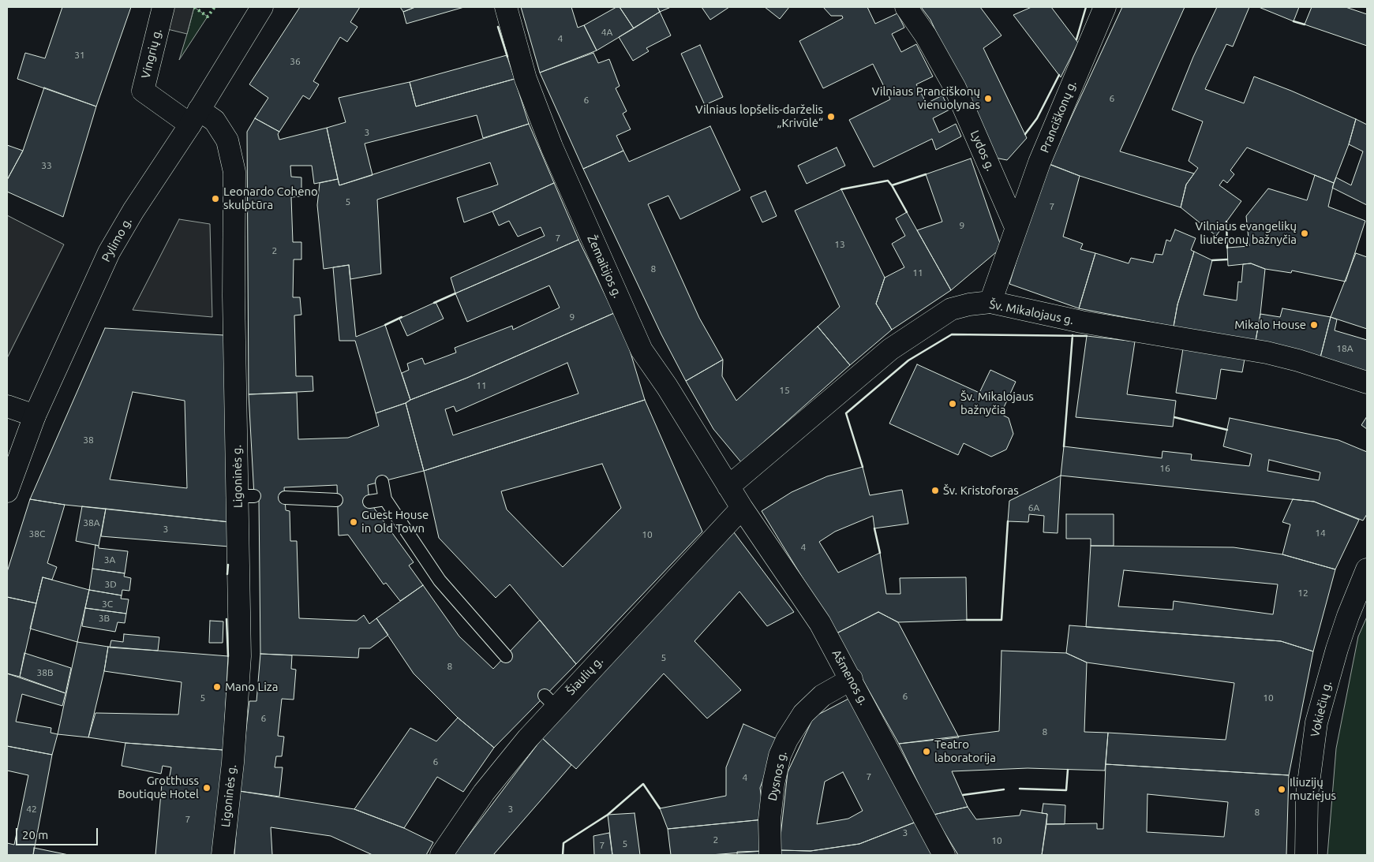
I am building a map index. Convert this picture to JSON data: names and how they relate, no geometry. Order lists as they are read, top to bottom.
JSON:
{
  "streets": {
    "street": [
      "Vingrių g.",
      "Pranciškonų g.",
      "Lydos g.",
      "Pylimo g.",
      "Žemaitijos g.",
      "Šv. Mikalojaus g.",
      "Ligoninės g.",
      "Šiaulių g.",
      "Ašmenos g.",
      "Vokiečių g.",
      "Dysnos g."
    ]
  },
  "crossings": [
    ["Vingrių g.", "Pylimo g."],
    ["Vingrių g.", "Ligoninės g."],
    ["Pranciškonų g.", "Lydos g."],
    ["Pylimo g.", "Ligoninės g."],
    ["Žemaitijos g.", "Šv. Mikalojaus g."],
    ["Žemaitijos g.", "Šiaulių g."],
    ["Žemaitijos g.", "Ašmenos g."],
    ["Šiaulių g.", "Ašmenos g."],
    ["Ašmenos g.", "Dysnos g."]
  ],
  "places": [
    "Vilniaus Pranciškonų vienuolynas",
    "Vilniaus lopšelis-darželis „Krivūlė“",
    "Leonardo Coheno skulptūra",
    "Vilniaus evangelikų liuteronų bažnyčia",
    "Mikalo House",
    "Šv. Mikalojaus bažnyčia",
    "Šv. Kristoforas",
    "Guest House in Old Town",
    "Mano Liza",
    "Teatro laboratorija",
    "Grotthuss Boutique Hotel",
    "Iliuzijų muziejus"
  ],
  "house_numbers": [
    "4A",
    "4",
    "31",
    "36",
    "6",
    "6",
    "3",
    "33",
    "5",
    "7",
    "9",
    "7",
    "13",
    "2",
    "8",
    "11",
    "9",
    "18A",
    "11",
    "15",
    "38",
    "16",
    "6A",
    "38A",
    "3",
    "14",
    "38C",
    "10",
    "4",
    "3A",
    "3D",
    "12",
    "3C",
    "3B",
    "5",
    "8",
    "38B",
    "6",
    "5",
    "10",
    "6",
    "8",
    "6",
    "7",
    "4",
    "42",
    "3",
    "8",
    "7",
    "3",
    "2",
    "10",
    "5",
    "7"
  ],
  "scale_bar": "20 m"
}
